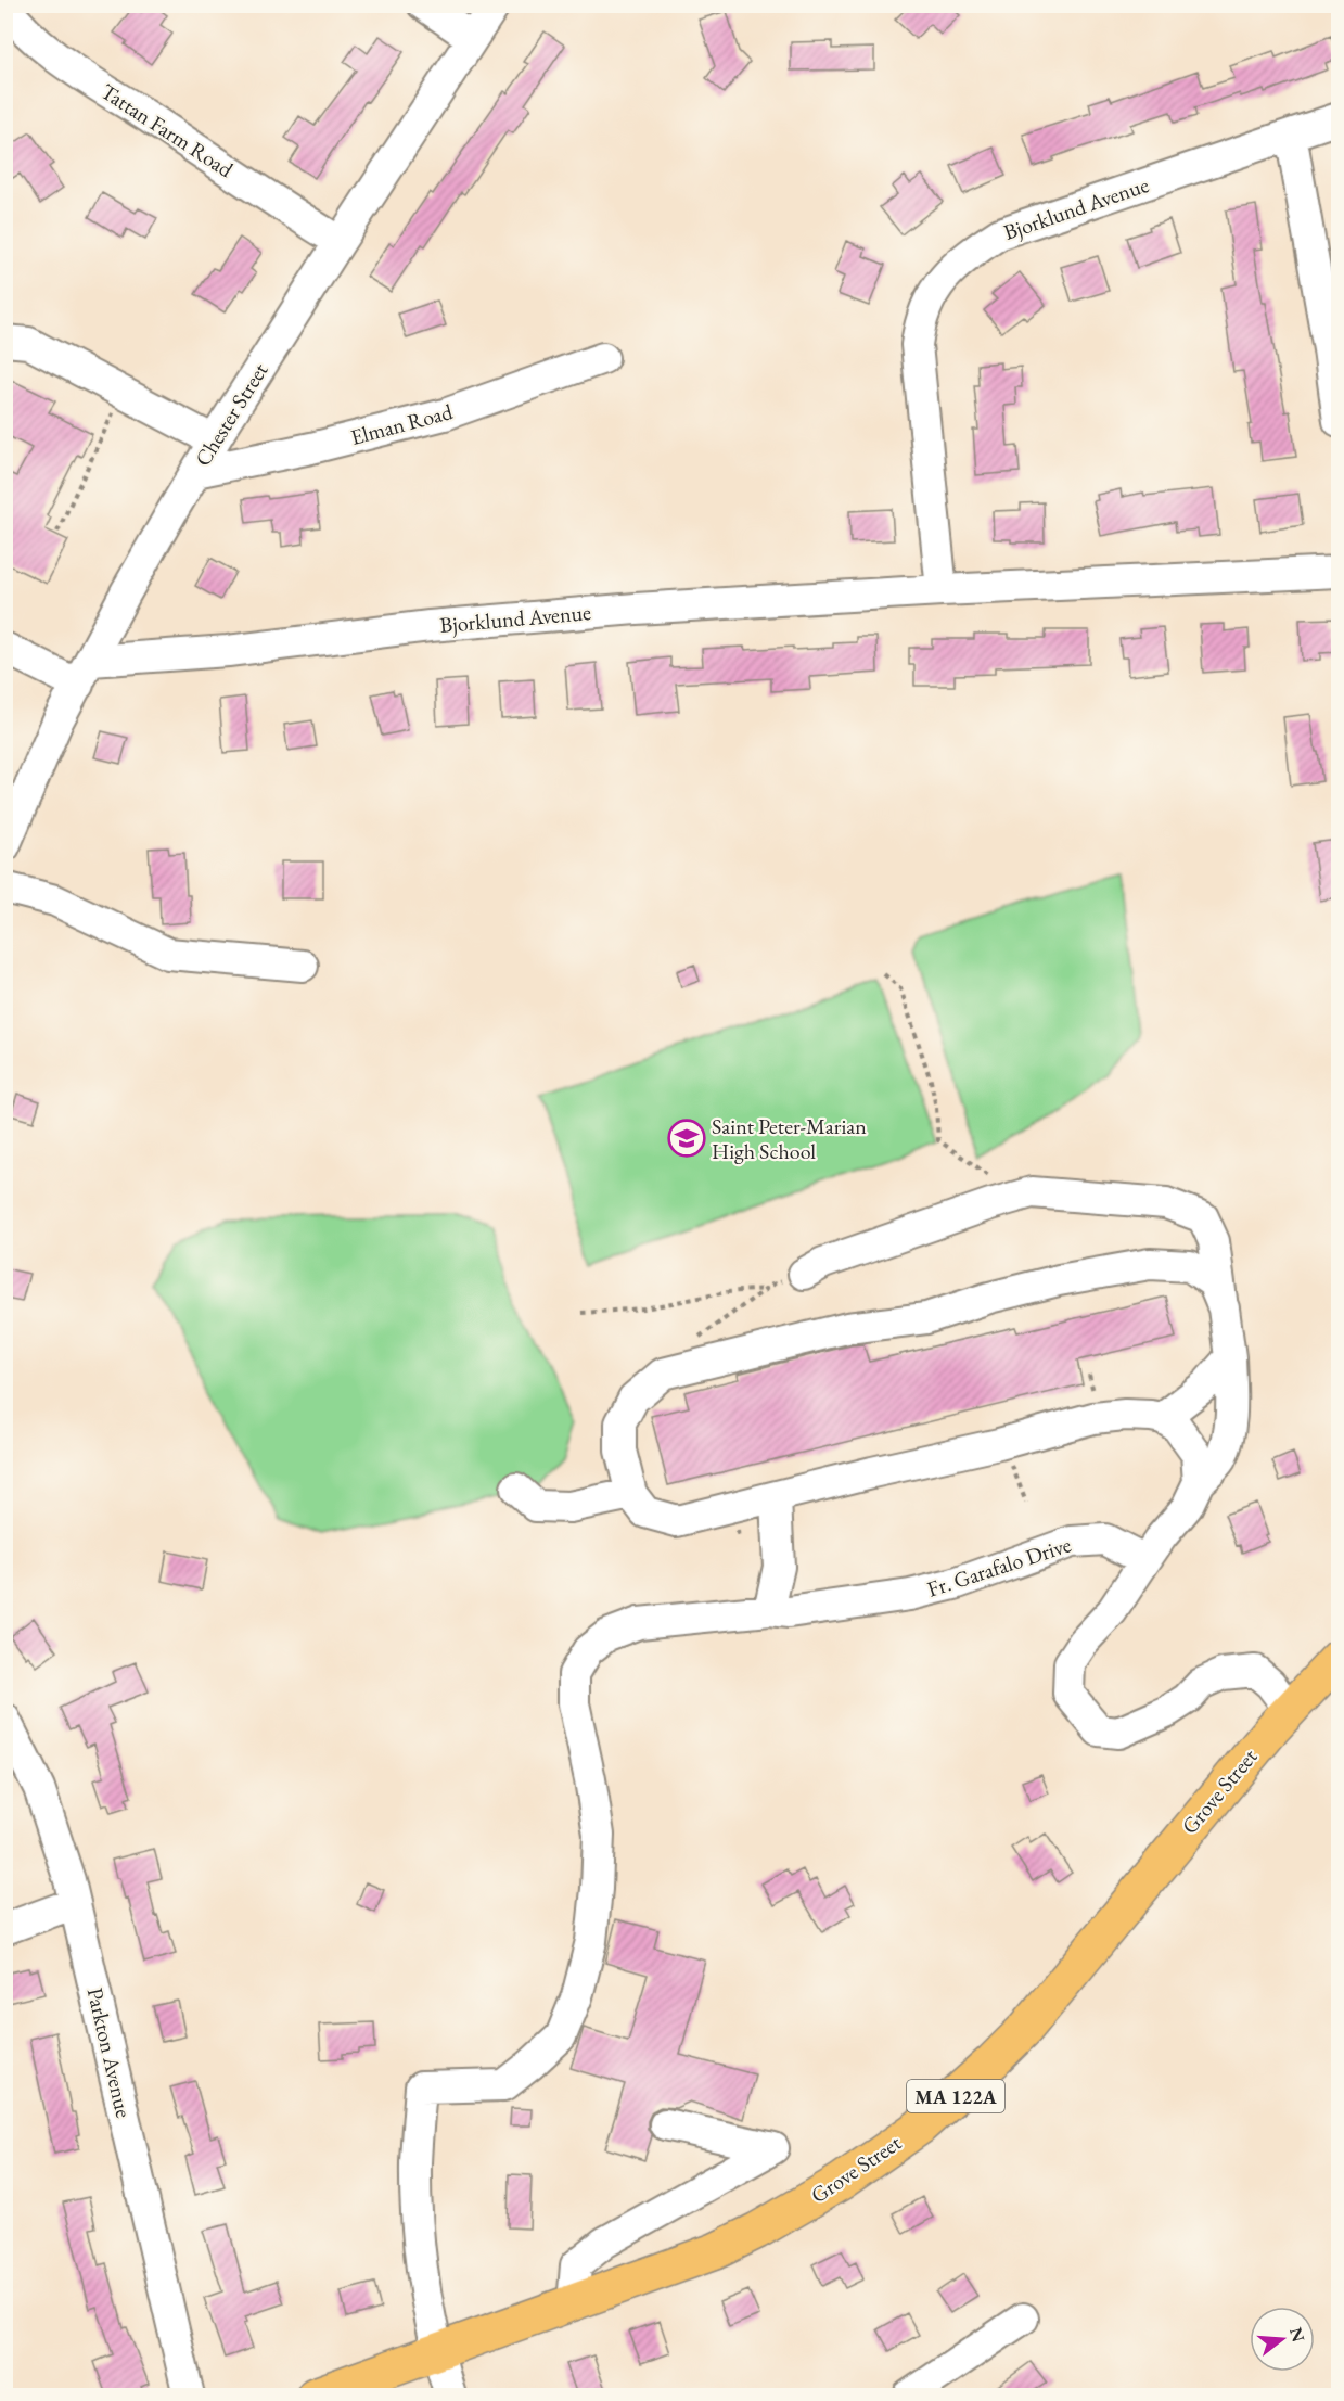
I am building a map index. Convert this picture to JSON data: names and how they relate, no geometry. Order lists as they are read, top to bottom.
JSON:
{
  "streets": {
    "main road": ["Grove Street", "MA 122A"],
    "street": [
      "Tattan Farm Road",
      "Bjorklund Avenue",
      "Chester Street",
      "Elman Road",
      "Fr. Garafalo Drive",
      "Parkton Avenue"
    ]
  },
  "crossings": [
    ["Tattan Farm Road", "Chester Street"],
    ["Bjorklund Avenue", "Chester Street"],
    ["Chester Street", "Elman Road"],
    ["Fr. Garafalo Drive", "Grove Street"]
  ],
  "places": {
    "school or university": ["Saint Peter-Marian High School"]
  },
  "north": "right"
}
